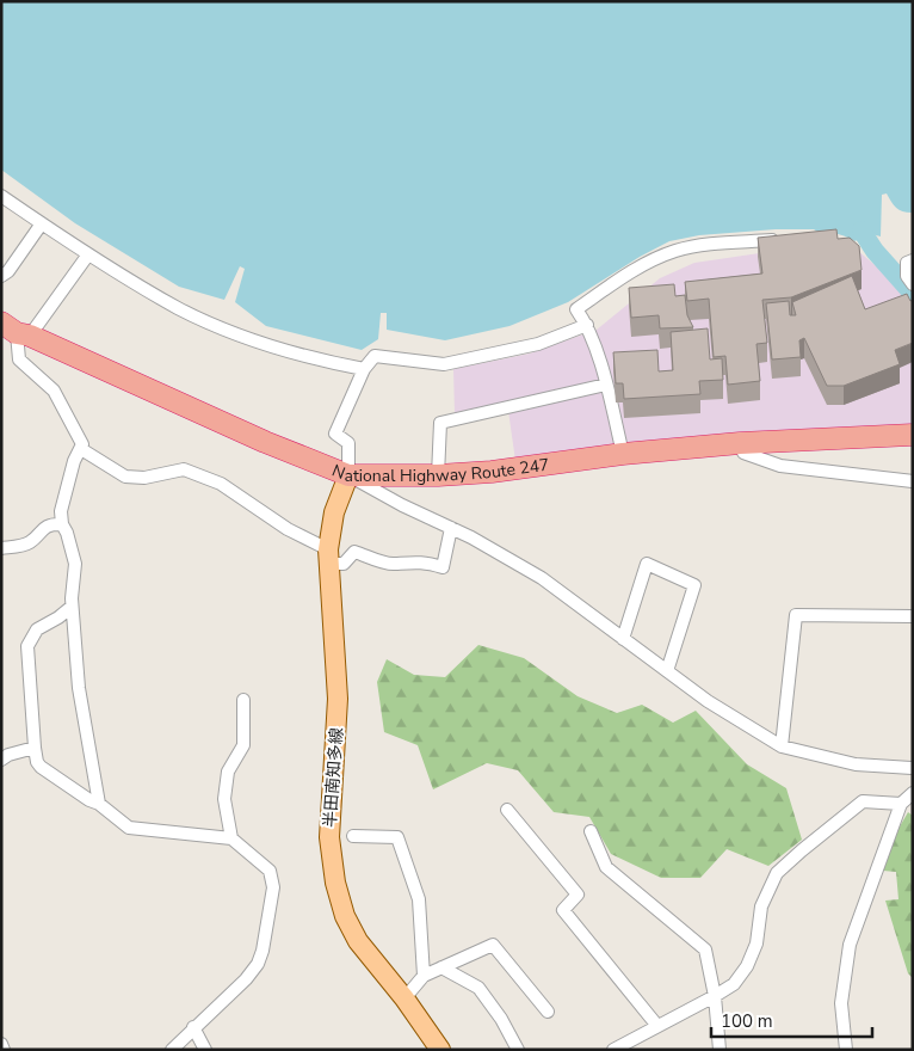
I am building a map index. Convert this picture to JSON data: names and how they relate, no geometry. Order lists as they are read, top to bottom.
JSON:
{
  "streets": {
    "highway": ["National Highway Route 247"],
    "main road": ["半田南知多線"]
  },
  "crossings": [
    ["National Highway Route 247", "半田南知多線"]
  ],
  "scale_bar": "100 m"
}
